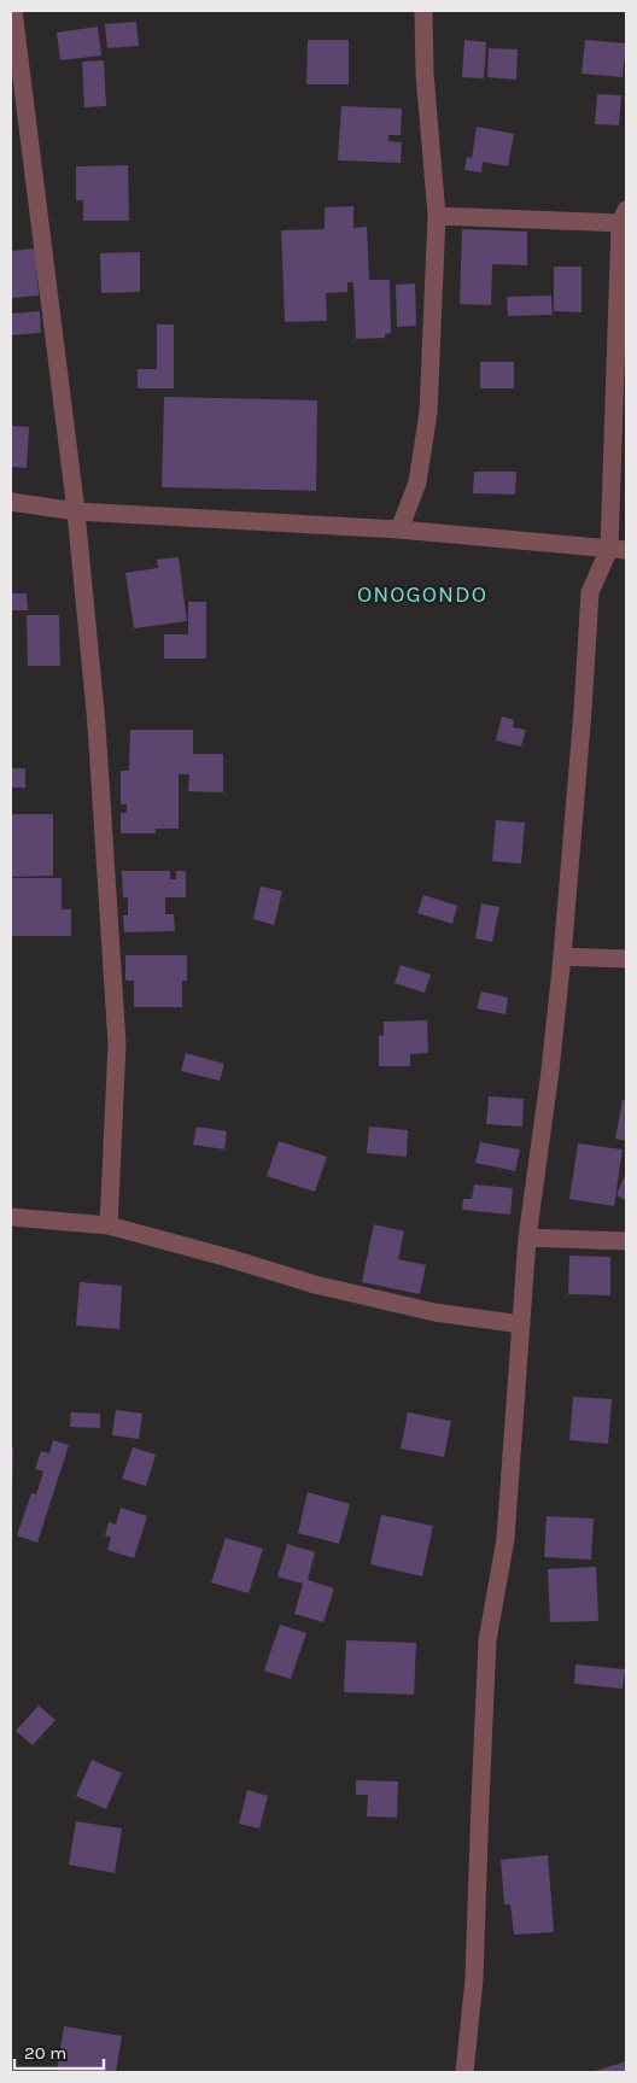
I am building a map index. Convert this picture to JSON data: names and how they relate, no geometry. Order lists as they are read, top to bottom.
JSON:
{
  "districts": ["ONOGONDO"],
  "scale_bar": "20 m"
}
